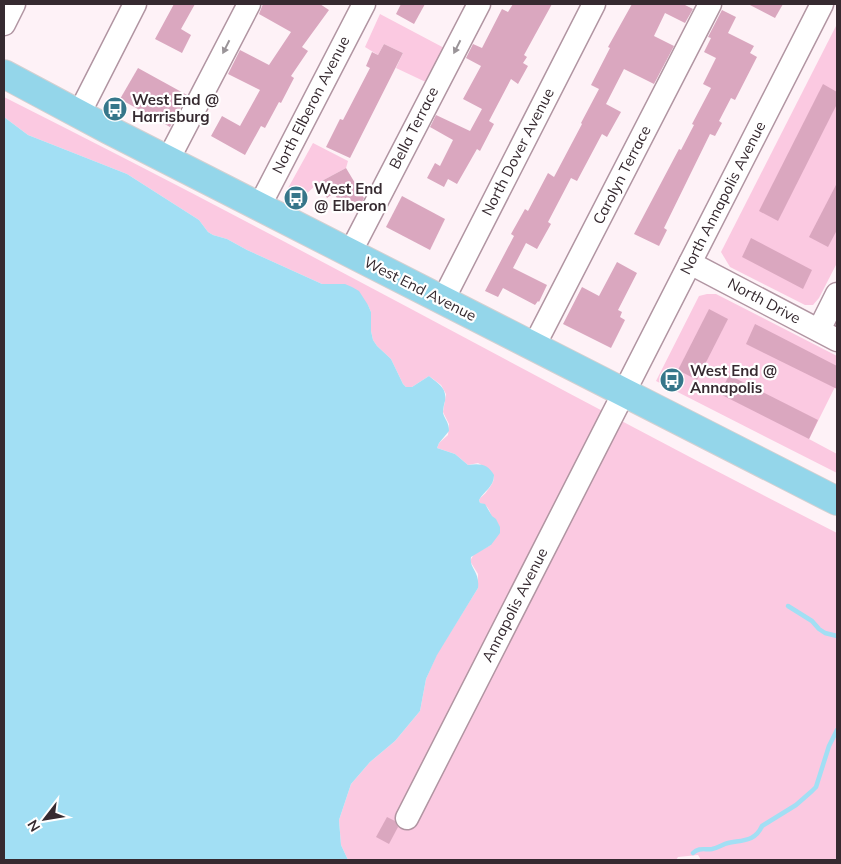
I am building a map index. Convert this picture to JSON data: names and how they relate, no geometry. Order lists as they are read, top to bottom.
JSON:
{
  "streets": {
    "main road": ["West End Avenue"],
    "street": [
      "North Elberon Avenue",
      "Bella Terrace",
      "North Dover Avenue",
      "Carolyn Terrace",
      "North Annapolis Avenue",
      "North Drive",
      "Annapolis Avenue"
    ]
  },
  "crossings": [
    ["North Elberon Avenue", "West End Avenue"],
    ["Bella Terrace", "West End Avenue"],
    ["North Dover Avenue", "West End Avenue"],
    ["Carolyn Terrace", "West End Avenue"],
    ["North Annapolis Avenue", "West End Avenue"],
    ["North Annapolis Avenue", "North Drive"],
    ["North Annapolis Avenue", "Annapolis Avenue"],
    ["West End Avenue", "Annapolis Avenue"]
  ],
  "one_way": ["Bella Terrace"],
  "places": {
    "bus stop": ["West End @ Harrisburg", "West End @ Elberon", "West End @ Annapolis"]
  },
  "north": "bottom left"
}
